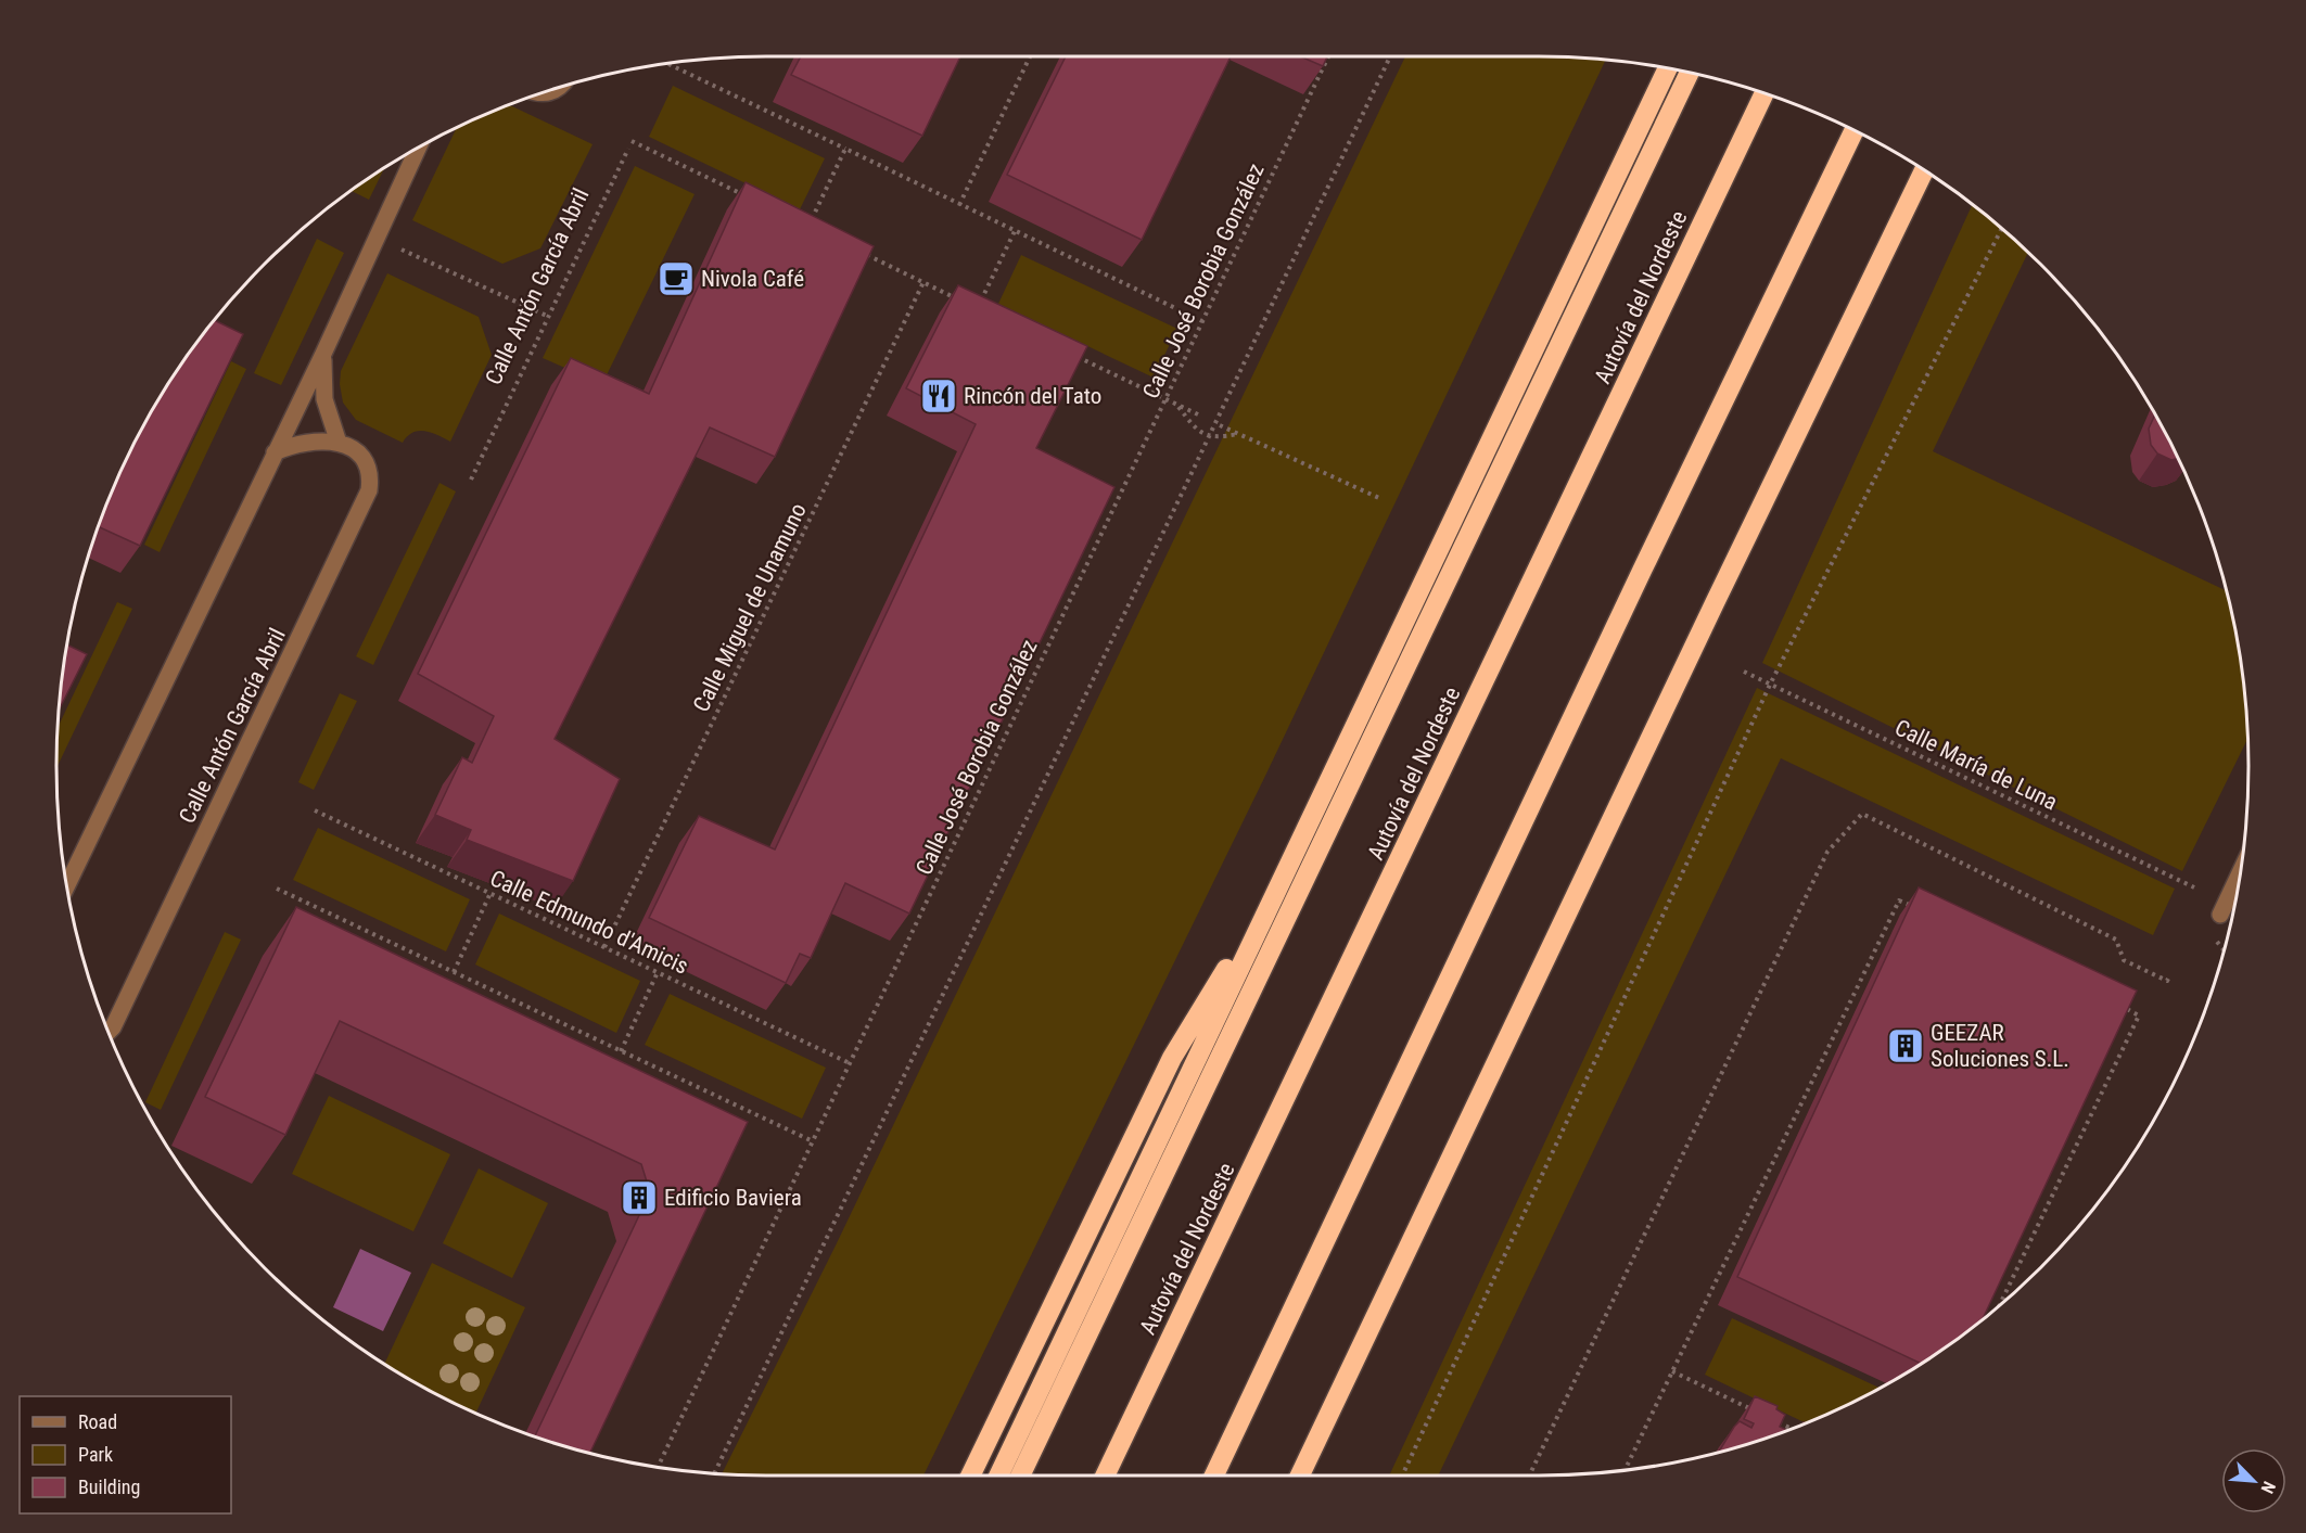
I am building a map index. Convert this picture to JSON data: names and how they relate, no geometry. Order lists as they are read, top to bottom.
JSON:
{
  "streets": {
    "highway": ["Autovía del Nordeste"],
    "street": ["Calle Antón García Abril"],
    "path": [
      "Calle José Borobia González",
      "Calle Miguel de Unamuno",
      "Calle María de Luna",
      "Calle Edmundo d'Amicis"
    ]
  },
  "crossings": [
    ["Calle José Borobia González", "Calle Edmundo d'Amicis"],
    ["Calle Miguel de Unamuno", "Calle Edmundo d'Amicis"]
  ],
  "places": {
    "cafe": ["Nivola Café"],
    "restaurant": ["Rincón del Tato"],
    "building": ["GEEZAR Soluciones S.L.", "Edificio Baviera"]
  },
  "legend": ["Road", "Park", "Building"],
  "north": "bottom right"
}
